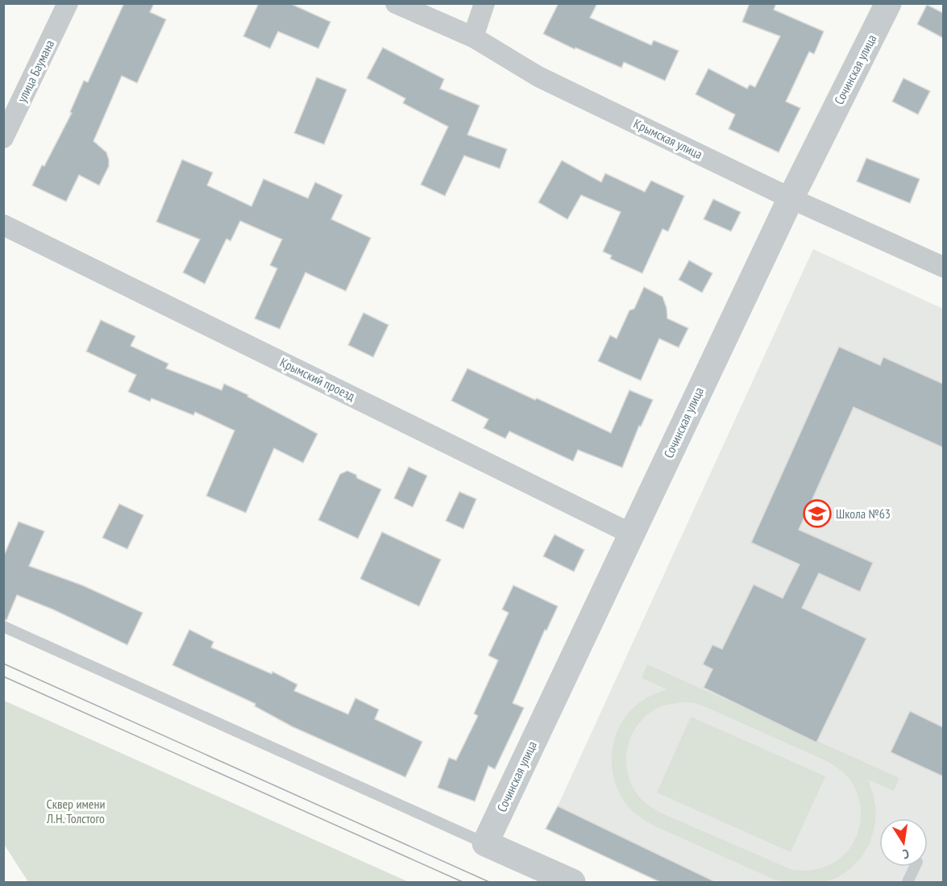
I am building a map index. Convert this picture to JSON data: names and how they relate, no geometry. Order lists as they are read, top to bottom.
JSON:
{
  "streets": {
    "street": [
      "Сочинская улица",
      "улица Баумана",
      "Крымская улица",
      "Крымский проезд"
    ]
  },
  "crossings": [
    ["Сочинская улица", "Крымская улица"],
    ["Сочинская улица", "Крымский проезд"]
  ],
  "parks": ["Сквер имени Л.Н. Толстого"],
  "places": {
    "school or university": ["Школа №63"]
  },
  "north": "bottom"
}
